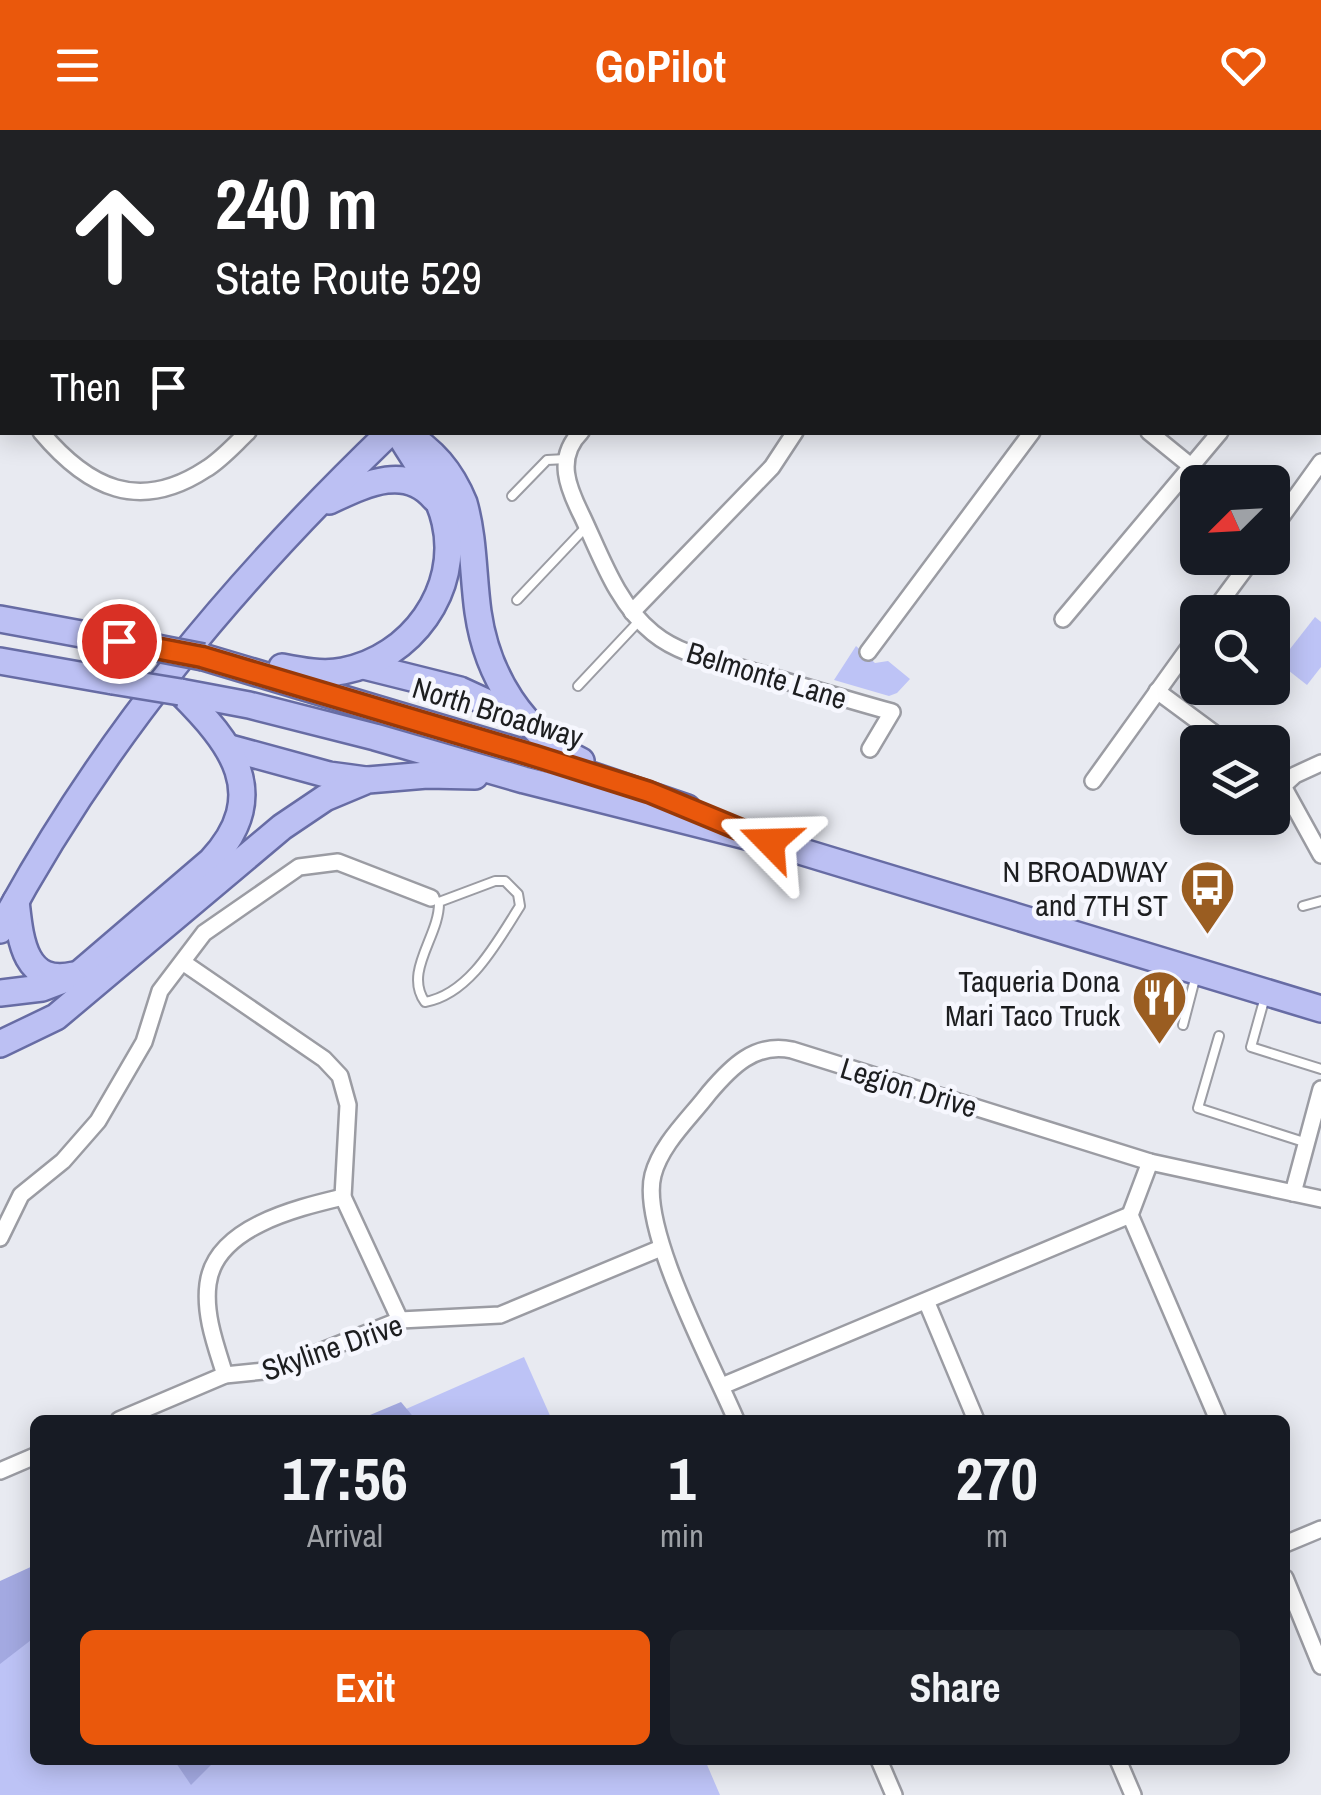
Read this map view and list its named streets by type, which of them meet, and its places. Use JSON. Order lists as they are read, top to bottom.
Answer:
{
  "streets": {
    "main road": ["North Broadway"],
    "street": ["Belmonte Lane", "Legion Drive", "Skyline Drive"]
  },
  "crossings": [
    ["Legion Drive", "Skyline Drive"]
  ],
  "places": {
    "bus stop": ["N BROADWAY and 7TH ST"],
    "restaurant": ["Taqueria Dona Mari Taco Truck"]
  },
  "north": "bottom left",
  "page": {
    "header": "GoPilot",
    "turn": ["240 m", "State Route 529"],
    "then": "Then",
    "eta": [
      "17:56",
      "Arrival",
      "1",
      "min",
      "270",
      "m"
    ],
    "buttons": ["Exit", "Share"]
  }
}
